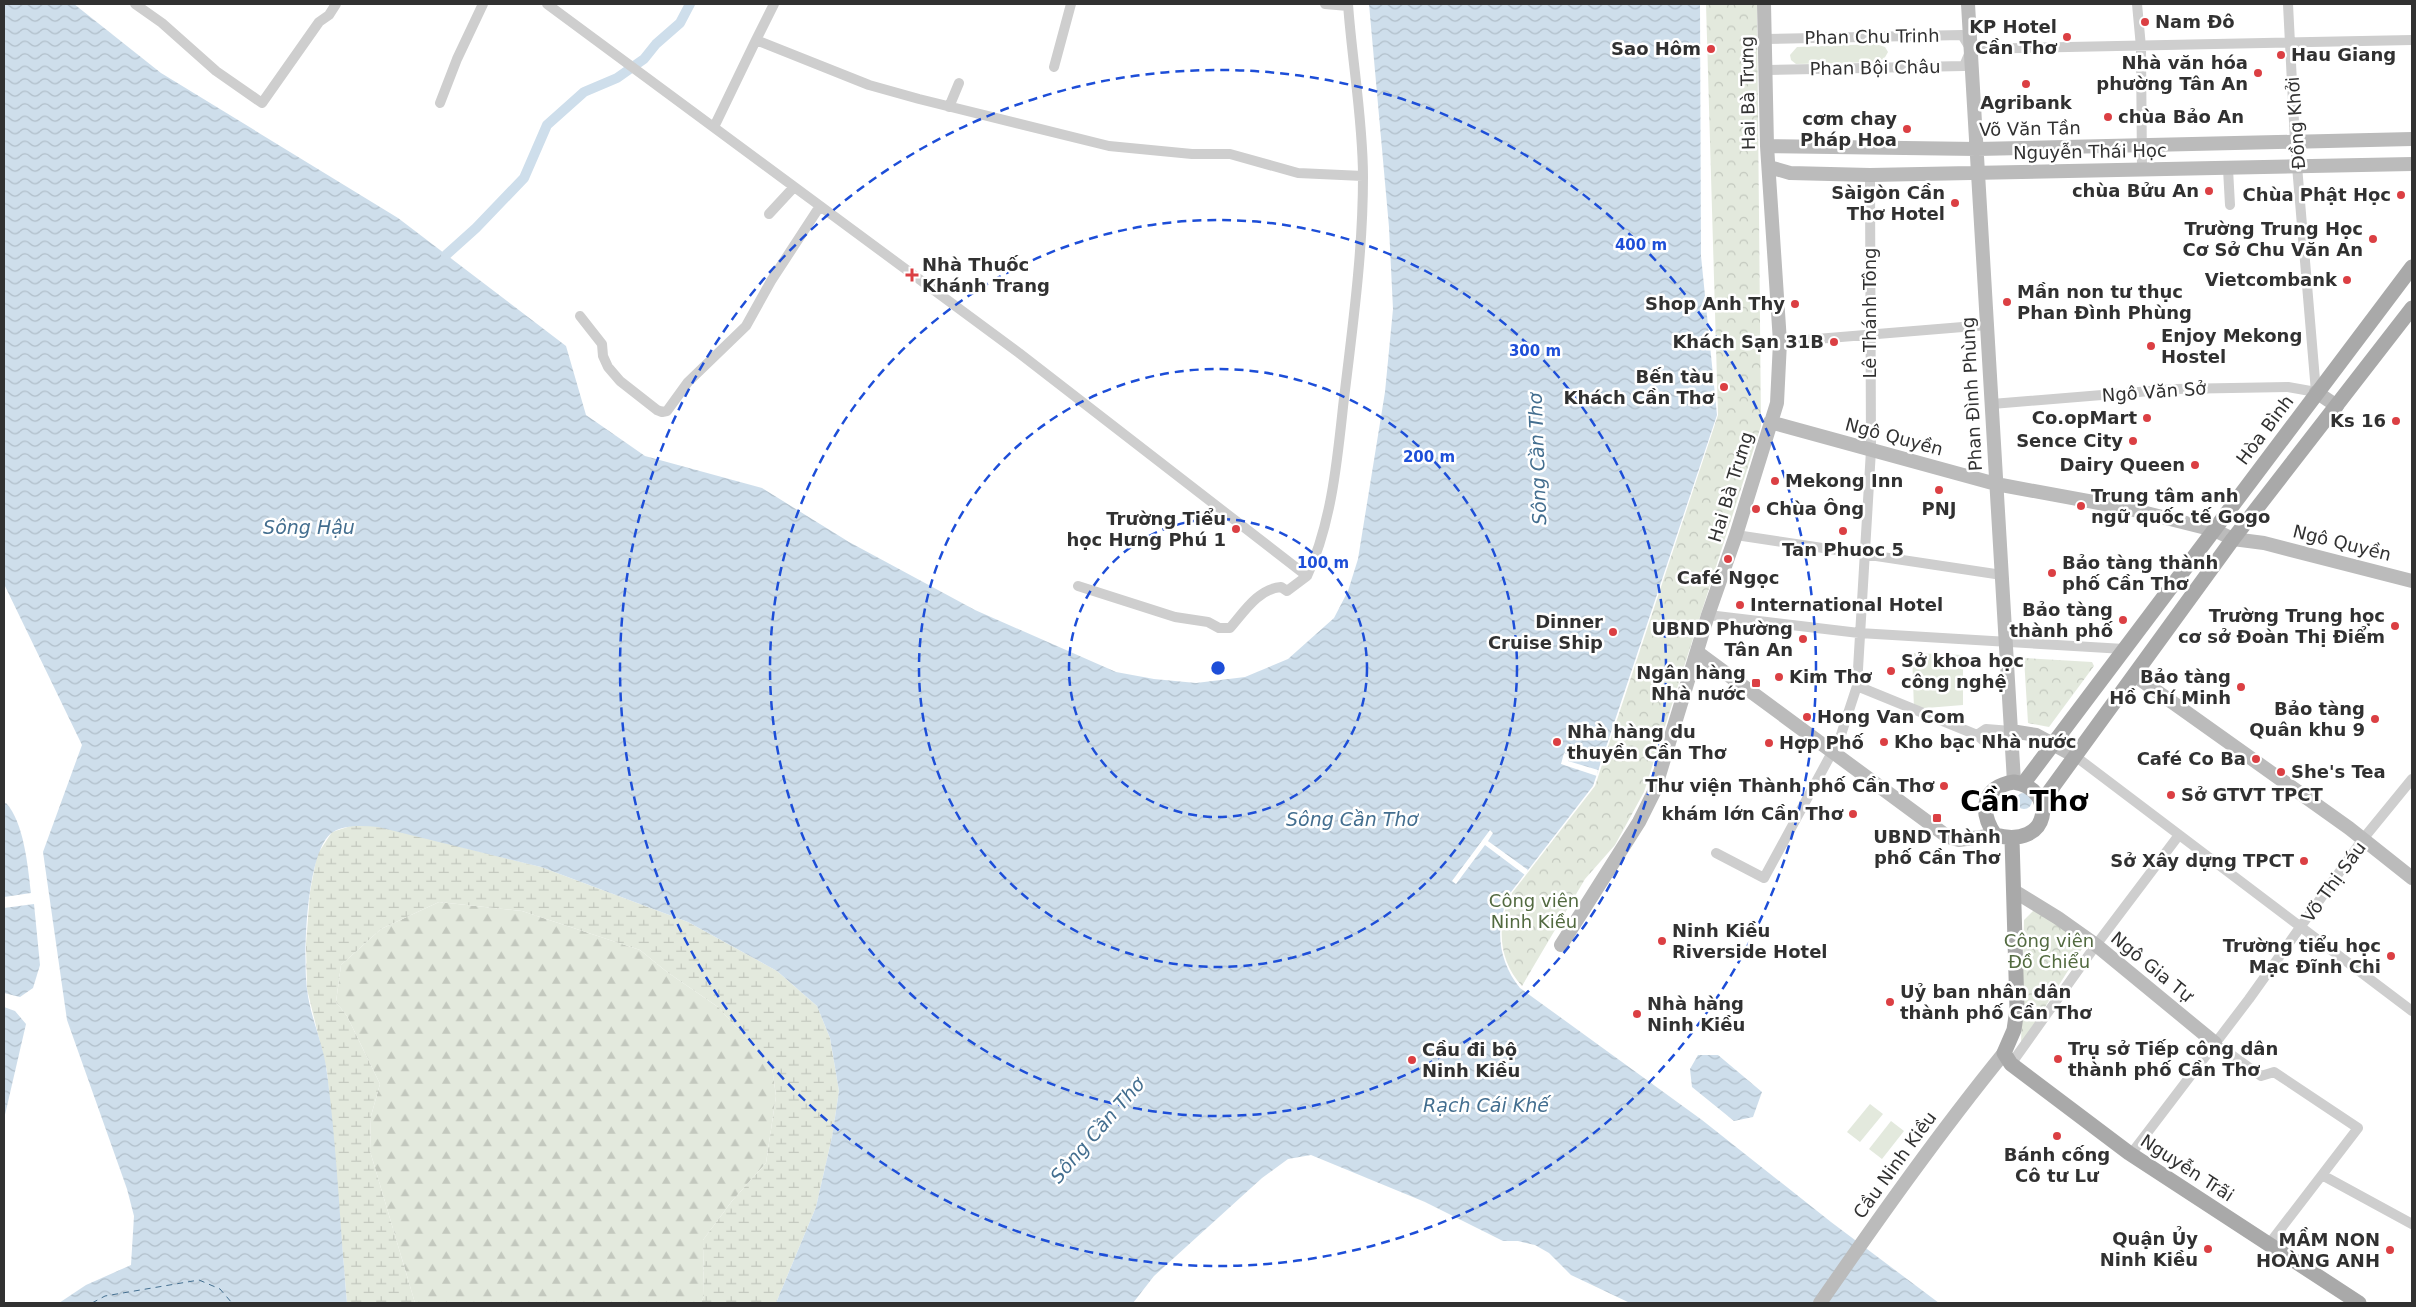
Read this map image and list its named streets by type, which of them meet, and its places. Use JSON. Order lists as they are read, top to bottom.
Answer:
{
  "streets": {
    "main road": ["Hòa Bình", "Nguyễn Trãi"],
    "street": [
      "Phan Chu Trinh",
      "Phan Bội Châu",
      "Hai Bà Trưng",
      "Đồng Khởi",
      "Võ Văn Tần",
      "Nguyễn Thái Học",
      "Lê Thánh Tông",
      "Ngô Văn Sở",
      "Phan Đình Phùng",
      "Ngô Quyền",
      "Võ Thị Sáu",
      "Ngô Gia Tự",
      "Cầu Ninh Kiều"
    ]
  },
  "crossings": [
    ["Phan Chu Trinh", "Phan Bội Châu"],
    ["Phan Chu Trinh", "Hai Bà Trưng"],
    ["Phan Chu Trinh", "Phan Đình Phùng"],
    ["Phan Bội Châu", "Hai Bà Trưng"],
    ["Phan Bội Châu", "Phan Đình Phùng"],
    ["Hai Bà Trưng", "Võ Văn Tần"],
    ["Hai Bà Trưng", "Nguyễn Thái Học"],
    ["Hai Bà Trưng", "Ngô Quyền"],
    ["Đồng Khởi", "Võ Văn Tần"],
    ["Đồng Khởi", "Nguyễn Thái Học"],
    ["Đồng Khởi", "Ngô Văn Sở"],
    ["Đồng Khởi", "Hòa Bình"],
    ["Võ Văn Tần", "Phan Đình Phùng"],
    ["Nguyễn Thái Học", "Lê Thánh Tông"],
    ["Nguyễn Thái Học", "Phan Đình Phùng"],
    ["Lê Thánh Tông", "Ngô Quyền"],
    ["Ngô Văn Sở", "Phan Đình Phùng"],
    ["Ngô Văn Sở", "Hòa Bình"],
    ["Phan Đình Phùng", "Hòa Bình"],
    ["Phan Đình Phùng", "Ngô Quyền"],
    ["Hòa Bình", "Ngô Quyền"],
    ["Võ Thị Sáu", "Ngô Gia Tự"],
    ["Võ Thị Sáu", "Nguyễn Trãi"],
    ["Cầu Ninh Kiều", "Nguyễn Trãi"]
  ],
  "districts": ["Cần Thơ"],
  "water": ["Sông Cần Thơ", "Sông Hậu", "Rạch Cái Khế"],
  "parks": ["Công viên Ninh Kiều", "Công viên Đồ Chiểu"],
  "places": {
    "other": [
      "Nam Đô",
      "KP Hotel Cần Thơ",
      "Sao Hôm",
      "Hau Giang",
      "Nhà văn hóa phường Tân An",
      "Agribank",
      "chùa Bảo An",
      "cơm chay Pháp Hoa",
      "chùa Bửu An",
      "Chùa Phật Học",
      "Sàigòn Cần Thơ Hotel",
      "Trường Trung Học Cơ Sở Chu Văn An",
      "Vietcombank",
      "Mần non tư thục Phan Đình Phùng",
      "Shop Anh Thy",
      "Khách Sạn 31B",
      "Enjoy Mekong Hostel",
      "Bến tàu Khách Cần Thơ",
      "Co.opMart",
      "Ks 16",
      "Sence City",
      "Dairy Queen",
      "Mekong Inn",
      "PNJ",
      "Trung tâm anh ngữ quốc tế Gogo",
      "Chùa Ông",
      "Trường Tiểu học Hưng Phú 1",
      "Tan Phuoc 5",
      "Café Ngọc",
      "Bảo tàng thành phố Cần Thơ",
      "International Hotel",
      "Bảo tàng thành phố",
      "Trường Trung học cơ sở Đoàn Thị Điểm",
      "Dinner Cruise Ship",
      "UBND Phường Tân An",
      "Sở khoa học công nghệ",
      "Kim Thơ",
      "Bảo tàng Hồ Chí Minh",
      "Hong Van Com",
      "Bảo tàng Quân khu 9",
      "Nhà hàng du thuyền Cần Thơ",
      "Kho bạc Nhà nước",
      "Hợp Phố",
      "Café Co Ba",
      "She's Tea",
      "Thư viện Thành phố Cần Thơ",
      "Sở GTVT TPCT",
      "khám lớn Cần Thơ",
      "Sở Xây dựng TPCT",
      "Ninh Kiều Riverside Hotel",
      "Trường tiểu học Mạc Đĩnh Chi",
      "Uỷ ban nhân dân thành phố Cần Thơ",
      "Nhà hàng Ninh Kiều",
      "Trụ sở Tiếp công dân thành phố Cần Thơ",
      "Cầu đi bộ Ninh Kiều",
      "Bánh cống Cô tư Lư",
      "Quận Ủy Ninh Kiều",
      "MẦM NON HOÀNG ANH"
    ],
    "health": ["Nhà Thuốc Khánh Trang"],
    "transit": ["Ngân hàng Nhà nước", "UBND Thành phố Cần Thơ"]
  },
  "rings": [
    "400 m",
    "300 m",
    "200 m",
    "100 m"
  ]
}
